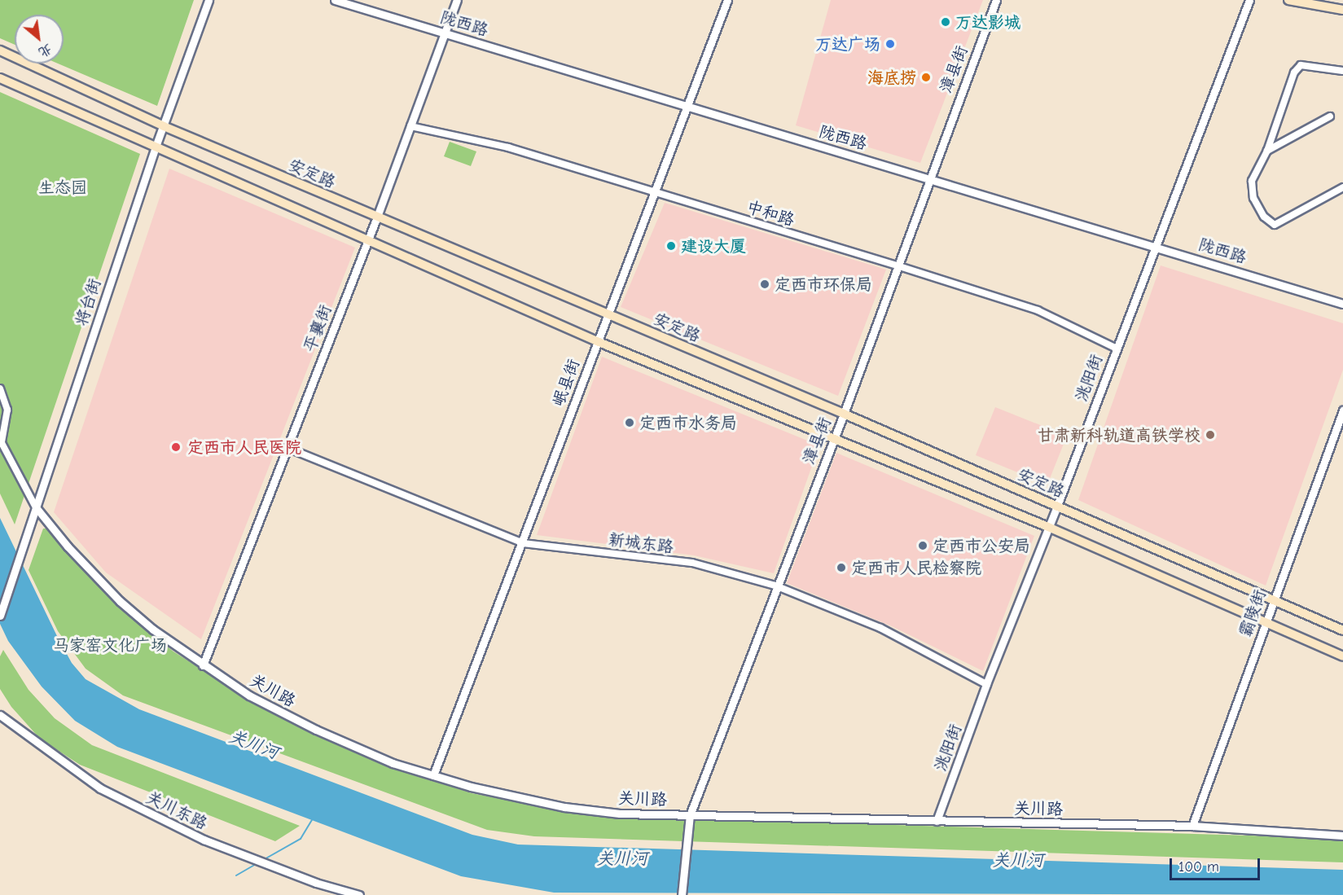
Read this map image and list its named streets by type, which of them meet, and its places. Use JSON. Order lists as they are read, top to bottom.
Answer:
{
  "streets": {
    "main road": ["安定路"],
    "street": [
      "陇西路",
      "漳县街",
      "中和路",
      "将台街",
      "平襄街",
      "洮阳街",
      "岷县街",
      "新城东路",
      "霸陵街",
      "关川路",
      "关川东路"
    ]
  },
  "crossings": [
    ["陇西路", "漳县街"],
    ["陇西路", "平襄街"],
    ["陇西路", "洮阳街"],
    ["陇西路", "岷县街"],
    ["漳县街", "安定路"],
    ["漳县街", "中和路"],
    ["漳县街", "新城东路"],
    ["漳县街", "关川路"],
    ["安定路", "将台街"],
    ["安定路", "平襄街"],
    ["安定路", "洮阳街"],
    ["安定路", "岷县街"],
    ["安定路", "霸陵街"],
    ["中和路", "平襄街"],
    ["中和路", "洮阳街"],
    ["中和路", "岷县街"],
    ["将台街", "关川路"],
    ["平襄街", "新城东路"],
    ["平襄街", "关川路"],
    ["洮阳街", "新城东路"],
    ["洮阳街", "关川路"],
    ["岷县街", "新城东路"],
    ["岷县街", "关川路"],
    ["霸陵街", "关川路"]
  ],
  "water": ["关川河"],
  "parks": ["生态园", "马家窑文化广场"],
  "places": [
    "万达影城",
    "万达广场",
    "海底捞",
    "建设大厦",
    "定西市环保局",
    "定西市水务局",
    "甘肃新科轨道高铁学校",
    "定西市人民医院",
    "定西市公安局",
    "定西市人民检察院"
  ],
  "scale_bar": "100 m",
  "north": "bottom right"
}
